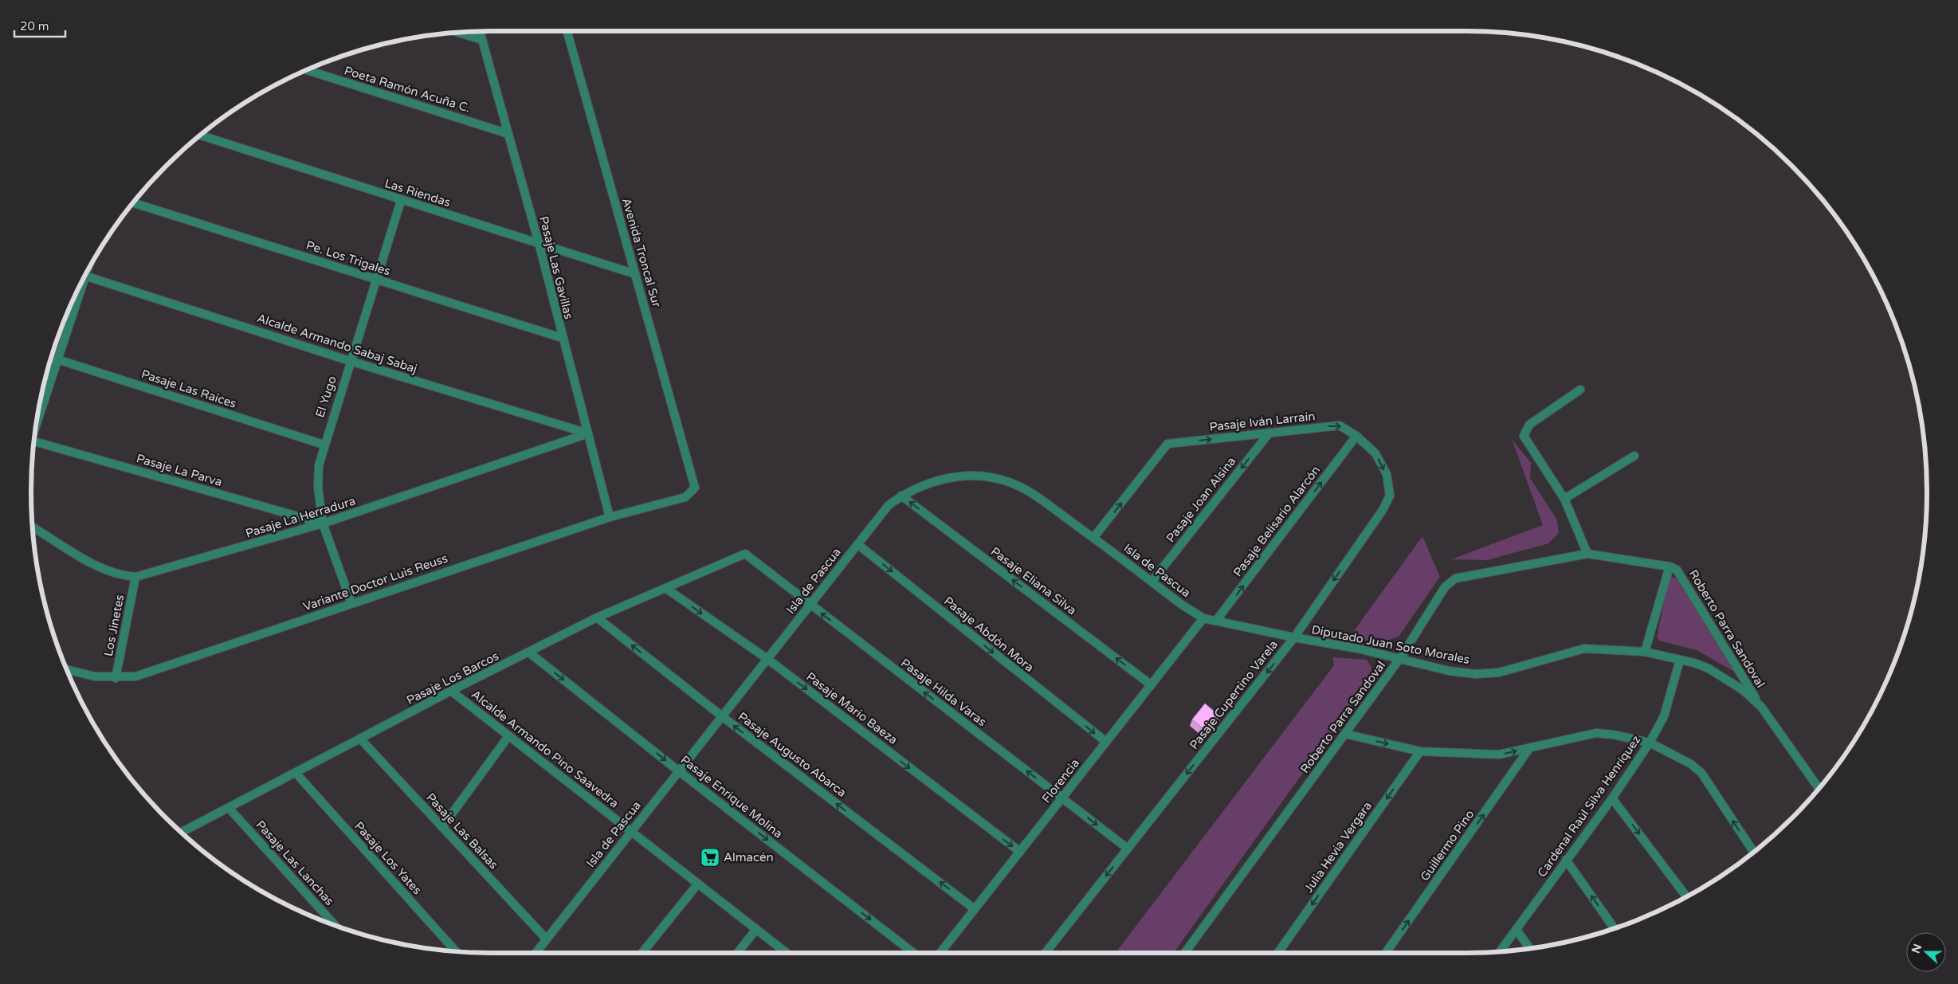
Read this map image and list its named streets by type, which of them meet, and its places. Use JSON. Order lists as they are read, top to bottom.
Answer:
{
  "streets": {
    "street": [
      "Poeta Ramón Acuña C.",
      "Las Riendas",
      "Avenida Troncal Sur",
      "Pe. Los Trigales",
      "Pasaje Las Gavillas",
      "Alcalde Armando Sabaj Sabaj",
      "Pasaje Las Raíces",
      "El Yugo",
      "Pasaje Iván Larraín",
      "Pasaje La Parva",
      "Pasaje Joan Alsina",
      "Pasaje La Herradura",
      "Pasaje Belisario Alarcón",
      "Isla de Pascua",
      "Pasaje Eliana Silva",
      "Variante Doctor Luis Reuss",
      "Los Jinetes",
      "Roberto Parra Sandoval",
      "Pasaje Abdón Mora",
      "Diputado Juan Soto Morales",
      "Pasaje Los Barcos",
      "Pasaje Hilda Varas",
      "Pasaje Cupertino Varela",
      "Pasaje Mario Baeza",
      "Alcalde Armando Pino Saavedra",
      "Pasaje Augusto Abarca",
      "Florencia",
      "Pasaje Enrique Molina",
      "Cardenal Raúl Silva Henríquez",
      "Pasaje Las Balsas",
      "Guillermo Pino",
      "Julia Hevia Vergara",
      "Pasaje Los Yates",
      "Pasaje Las Lanchas"
    ]
  },
  "crossings": [
    ["Poeta Ramón Acuña C.", "Pasaje Las Gavillas"],
    ["Las Riendas", "Avenida Troncal Sur"],
    ["Las Riendas", "Pasaje Las Gavillas"],
    ["Las Riendas", "El Yugo"],
    ["Avenida Troncal Sur", "Variante Doctor Luis Reuss"],
    ["Pe. Los Trigales", "Pasaje Las Gavillas"],
    ["Pe. Los Trigales", "El Yugo"],
    ["Pasaje Las Gavillas", "Alcalde Armando Sabaj Sabaj"],
    ["Pasaje Las Gavillas", "Pasaje La Herradura"],
    ["Pasaje Las Gavillas", "Variante Doctor Luis Reuss"],
    ["Alcalde Armando Sabaj Sabaj", "El Yugo"],
    ["Alcalde Armando Sabaj Sabaj", "Pasaje La Herradura"],
    ["Pasaje Las Raíces", "El Yugo"],
    ["El Yugo", "Pasaje La Parva"],
    ["El Yugo", "Pasaje La Herradura"],
    ["El Yugo", "Variante Doctor Luis Reuss"],
    ["Pasaje Iván Larraín", "Pasaje Joan Alsina"],
    ["Pasaje Iván Larraín", "Pasaje Belisario Alarcón"],
    ["Pasaje Iván Larraín", "Isla de Pascua"],
    ["Pasaje Iván Larraín", "Pasaje Cupertino Varela"],
    ["Pasaje La Parva", "Pasaje La Herradura"],
    ["Pasaje Joan Alsina", "Isla de Pascua"],
    ["Pasaje La Herradura", "Los Jinetes"],
    ["Pasaje Belisario Alarcón", "Diputado Juan Soto Morales"],
    ["Pasaje Belisario Alarcón", "Pasaje Cupertino Varela"],
    ["Isla de Pascua", "Pasaje Eliana Silva"],
    ["Isla de Pascua", "Pasaje Abdón Mora"],
    ["Isla de Pascua", "Diputado Juan Soto Morales"],
    ["Isla de Pascua", "Pasaje Hilda Varas"],
    ["Isla de Pascua", "Pasaje Mario Baeza"],
    ["Isla de Pascua", "Alcalde Armando Pino Saavedra"],
    ["Isla de Pascua", "Pasaje Augusto Abarca"],
    ["Isla de Pascua", "Florencia"],
    ["Isla de Pascua", "Pasaje Enrique Molina"],
    ["Isla de Pascua", "Pasaje Las Balsas"],
    ["Pasaje Eliana Silva", "Florencia"],
    ["Variante Doctor Luis Reuss", "Los Jinetes"],
    ["Roberto Parra Sandoval", "Diputado Juan Soto Morales"],
    ["Pasaje Abdón Mora", "Florencia"],
    ["Diputado Juan Soto Morales", "Pasaje Cupertino Varela"],
    ["Diputado Juan Soto Morales", "Florencia"],
    ["Diputado Juan Soto Morales", "Cardenal Raúl Silva Henríquez"],
    ["Pasaje Los Barcos", "Pasaje Hilda Varas"],
    ["Pasaje Los Barcos", "Pasaje Mario Baeza"],
    ["Pasaje Los Barcos", "Alcalde Armando Pino Saavedra"],
    ["Pasaje Los Barcos", "Pasaje Augusto Abarca"],
    ["Pasaje Los Barcos", "Pasaje Enrique Molina"],
    ["Pasaje Los Barcos", "Pasaje Las Balsas"],
    ["Pasaje Los Barcos", "Pasaje Los Yates"],
    ["Pasaje Los Barcos", "Pasaje Las Lanchas"],
    ["Pasaje Hilda Varas", "Pasaje Cupertino Varela"],
    ["Pasaje Hilda Varas", "Florencia"],
    ["Pasaje Mario Baeza", "Florencia"],
    ["Pasaje Augusto Abarca", "Florencia"]
  ],
  "one_way": [
    "Pasaje Iván Larraín",
    "Pasaje Joan Alsina",
    "Pasaje Belisario Alarcón",
    "Pasaje Eliana Silva",
    "Pasaje Abdón Mora",
    "Pasaje Cupertino Varela",
    "Pasaje Mario Baeza",
    "Pasaje Augusto Abarca",
    "Pasaje Enrique Molina",
    "Guillermo Pino",
    "Julia Hevia Vergara"
  ],
  "places": {
    "supermarket": ["Almacén"]
  },
  "scale_bar": "20 m",
  "north": "left"
}
